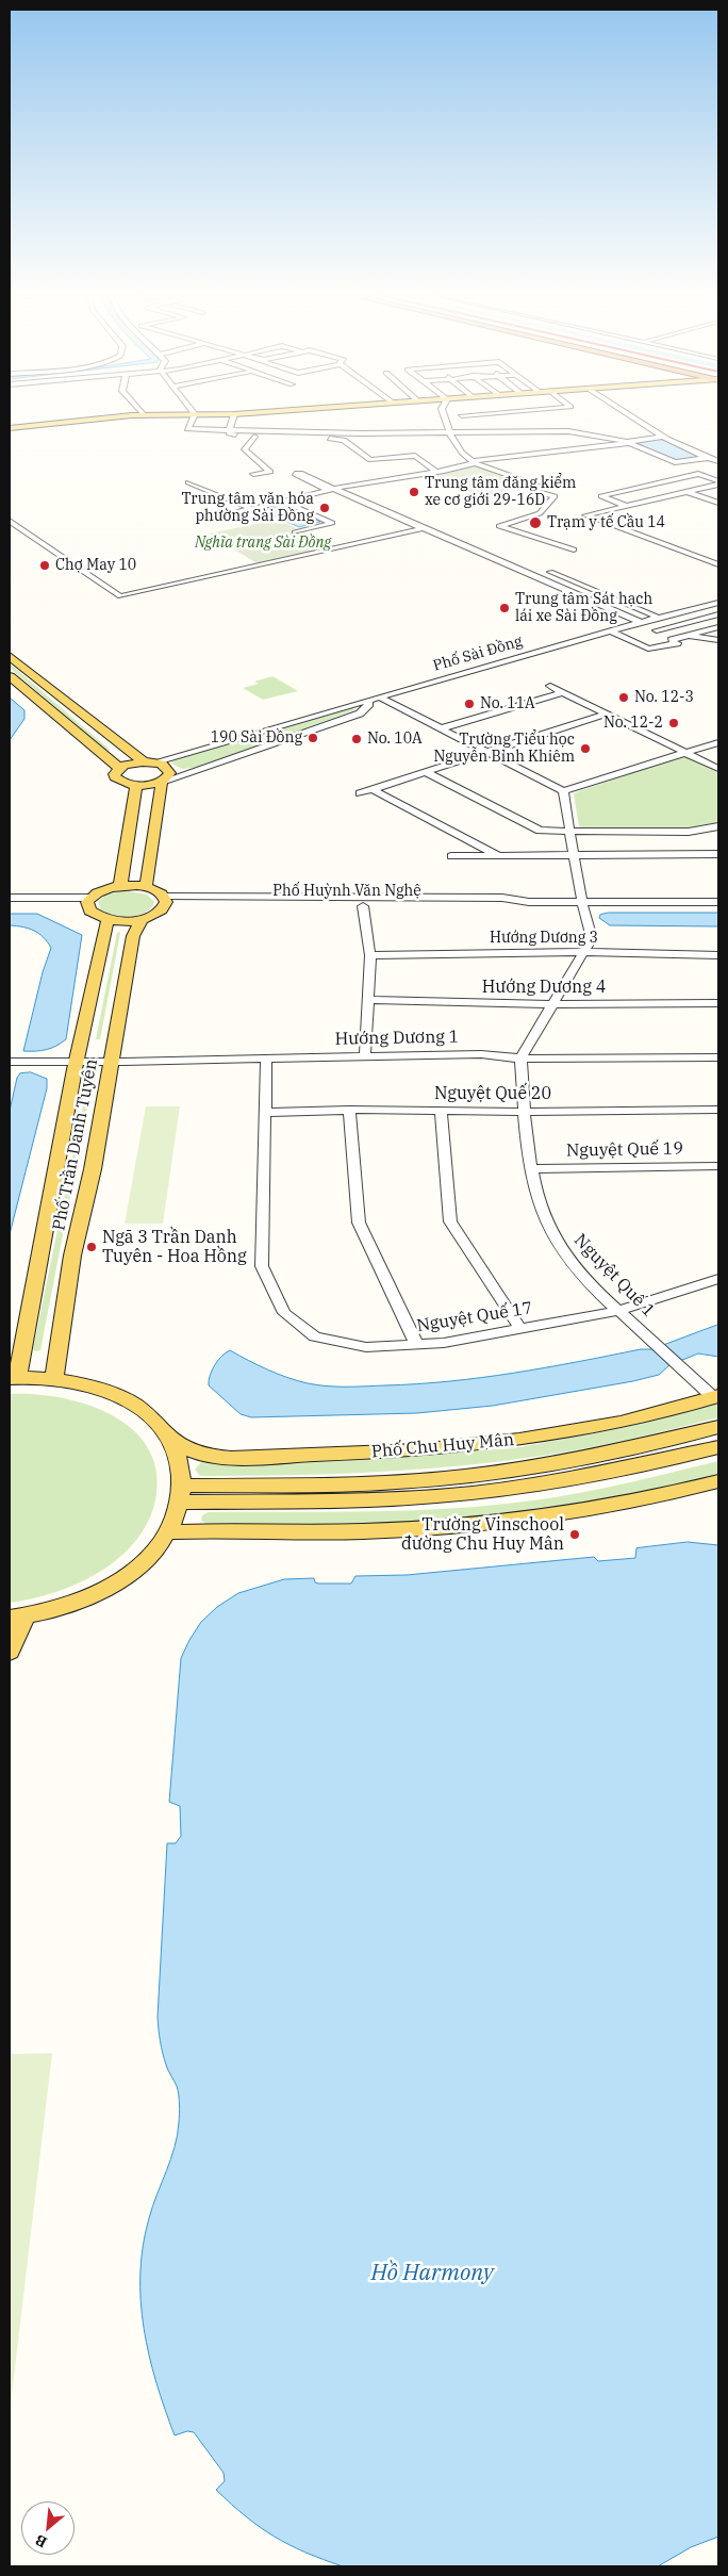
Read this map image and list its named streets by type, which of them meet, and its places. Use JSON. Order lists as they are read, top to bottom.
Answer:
{
  "streets": {
    "main road": ["Phố Trần Danh Tuyên", "Phố Chu Huy Mân"],
    "street": [
      "Phố Sài Đồng",
      "Phố Huỳnh Văn Nghệ",
      "Hướng Dương 3",
      "Hướng Dương 4",
      "Hướng Dương 1",
      "Nguyệt Quế 20",
      "Nguyệt Quế 19",
      "Nguyệt Quế 1",
      "Nguyệt Quế 17"
    ]
  },
  "crossings": [
    ["Hướng Dương 1", "Phố Trần Danh Tuyên"],
    ["Hướng Dương 1", "Nguyệt Quế 1"],
    ["Hướng Dương 1", "Nguyệt Quế 17"],
    ["Nguyệt Quế 20", "Nguyệt Quế 1"],
    ["Nguyệt Quế 20", "Nguyệt Quế 17"],
    ["Nguyệt Quế 19", "Nguyệt Quế 1"],
    ["Nguyệt Quế 1", "Nguyệt Quế 17"],
    ["Nguyệt Quế 1", "Phố Chu Huy Mân"]
  ],
  "water": ["Hồ Harmony"],
  "parks": ["Nghĩa trang Sài Đồng"],
  "places": [
    "Trung tâm đăng kiểm xe cơ giới 29-16D",
    "Trung tâm văn hóa phường Sài Đồng",
    "Trạm y tế Cầu 14",
    "Chợ May 10",
    "Trung tâm Sát hạch lái xe Sài Đồng",
    "No. 12-3",
    "No. 11A",
    "No. 12-2",
    "190 Sài Đồng",
    "No. 10A",
    "Trường Tiểu học Nguyễn Bỉnh Khiêm",
    "Ngã 3 Trần Danh Tuyên - Hoa Hồng",
    "Trường Vinschool đường Chu Huy Mân"
  ],
  "north": "bottom left"
}
